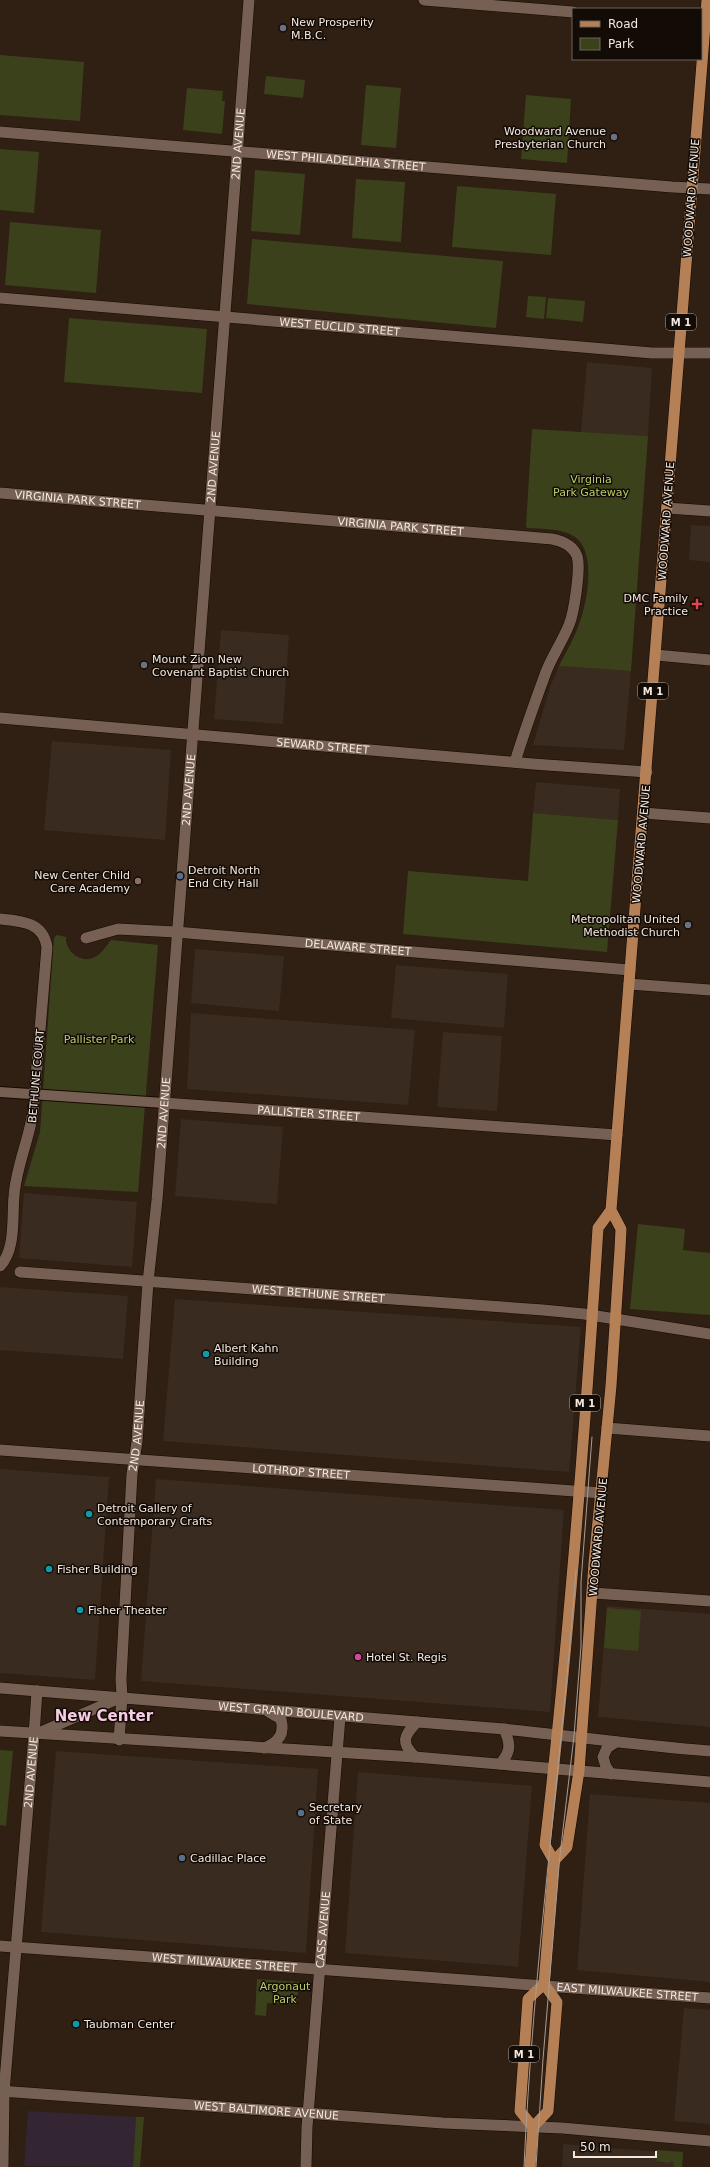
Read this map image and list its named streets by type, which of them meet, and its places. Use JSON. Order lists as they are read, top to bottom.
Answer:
{
  "streets": {
    "main road": ["WOODWARD AVENUE", "M 1"],
    "street": [
      "2ND AVENUE",
      "WEST PHILADELPHIA STREET",
      "WEST EUCLID STREET",
      "VIRGINIA PARK STREET",
      "SEWARD STREET",
      "DELAWARE STREET",
      "BETHUNE COURT",
      "PALLISTER STREET",
      "WEST BETHUNE STREET",
      "LOTHROP STREET",
      "WEST GRAND BOULEVARD",
      "CASS AVENUE",
      "WEST MILWAUKEE STREET",
      "EAST MILWAUKEE STREET",
      "WEST BALTIMORE AVENUE"
    ]
  },
  "crossings": [
    ["2ND AVENUE", "WEST PHILADELPHIA STREET"],
    ["2ND AVENUE", "WEST EUCLID STREET"],
    ["2ND AVENUE", "VIRGINIA PARK STREET"],
    ["2ND AVENUE", "SEWARD STREET"],
    ["2ND AVENUE", "DELAWARE STREET"],
    ["2ND AVENUE", "PALLISTER STREET"],
    ["2ND AVENUE", "WEST BETHUNE STREET"],
    ["2ND AVENUE", "LOTHROP STREET"],
    ["2ND AVENUE", "WEST GRAND BOULEVARD"],
    ["2ND AVENUE", "WEST MILWAUKEE STREET"],
    ["2ND AVENUE", "WEST BALTIMORE AVENUE"],
    ["WEST PHILADELPHIA STREET", "WOODWARD AVENUE"],
    ["WOODWARD AVENUE", "WEST EUCLID STREET"],
    ["WOODWARD AVENUE", "SEWARD STREET"],
    ["WOODWARD AVENUE", "DELAWARE STREET"],
    ["WOODWARD AVENUE", "PALLISTER STREET"],
    ["WOODWARD AVENUE", "WEST BETHUNE STREET"],
    ["WOODWARD AVENUE", "LOTHROP STREET"],
    ["WOODWARD AVENUE", "WEST GRAND BOULEVARD"],
    ["M 1", "WEST MILWAUKEE STREET"],
    ["M 1", "EAST MILWAUKEE STREET"],
    ["M 1", "WEST BALTIMORE AVENUE"],
    ["VIRGINIA PARK STREET", "SEWARD STREET"],
    ["BETHUNE COURT", "PALLISTER STREET"],
    ["WEST GRAND BOULEVARD", "CASS AVENUE"],
    ["CASS AVENUE", "WEST MILWAUKEE STREET"],
    ["CASS AVENUE", "WEST BALTIMORE AVENUE"],
    ["WEST MILWAUKEE STREET", "EAST MILWAUKEE STREET"]
  ],
  "districts": ["New Center"],
  "parks": ["Virginia Park Gateway", "Pallister Park", "Argonaut Park"],
  "places": {
    "other": [
      "New Prosperity M.B.C.",
      "Woodward Avenue Presbyterian Church",
      "Mount Zion New Covenant Baptist Church",
      "Detroit North End City Hall",
      "New Center Child Care Academy",
      "Metropolitan United Methodist Church",
      "Albert Kahn Building",
      "Detroit Gallery of Contemporary Crafts",
      "Fisher Building",
      "Fisher Theater",
      "Hotel St. Regis",
      "Secretary of State",
      "Cadillac Place",
      "Taubman Center"
    ],
    "health": ["DMC Family Practice"]
  },
  "legend": ["Road", "Park"],
  "scale_bar": "50 m"
}
